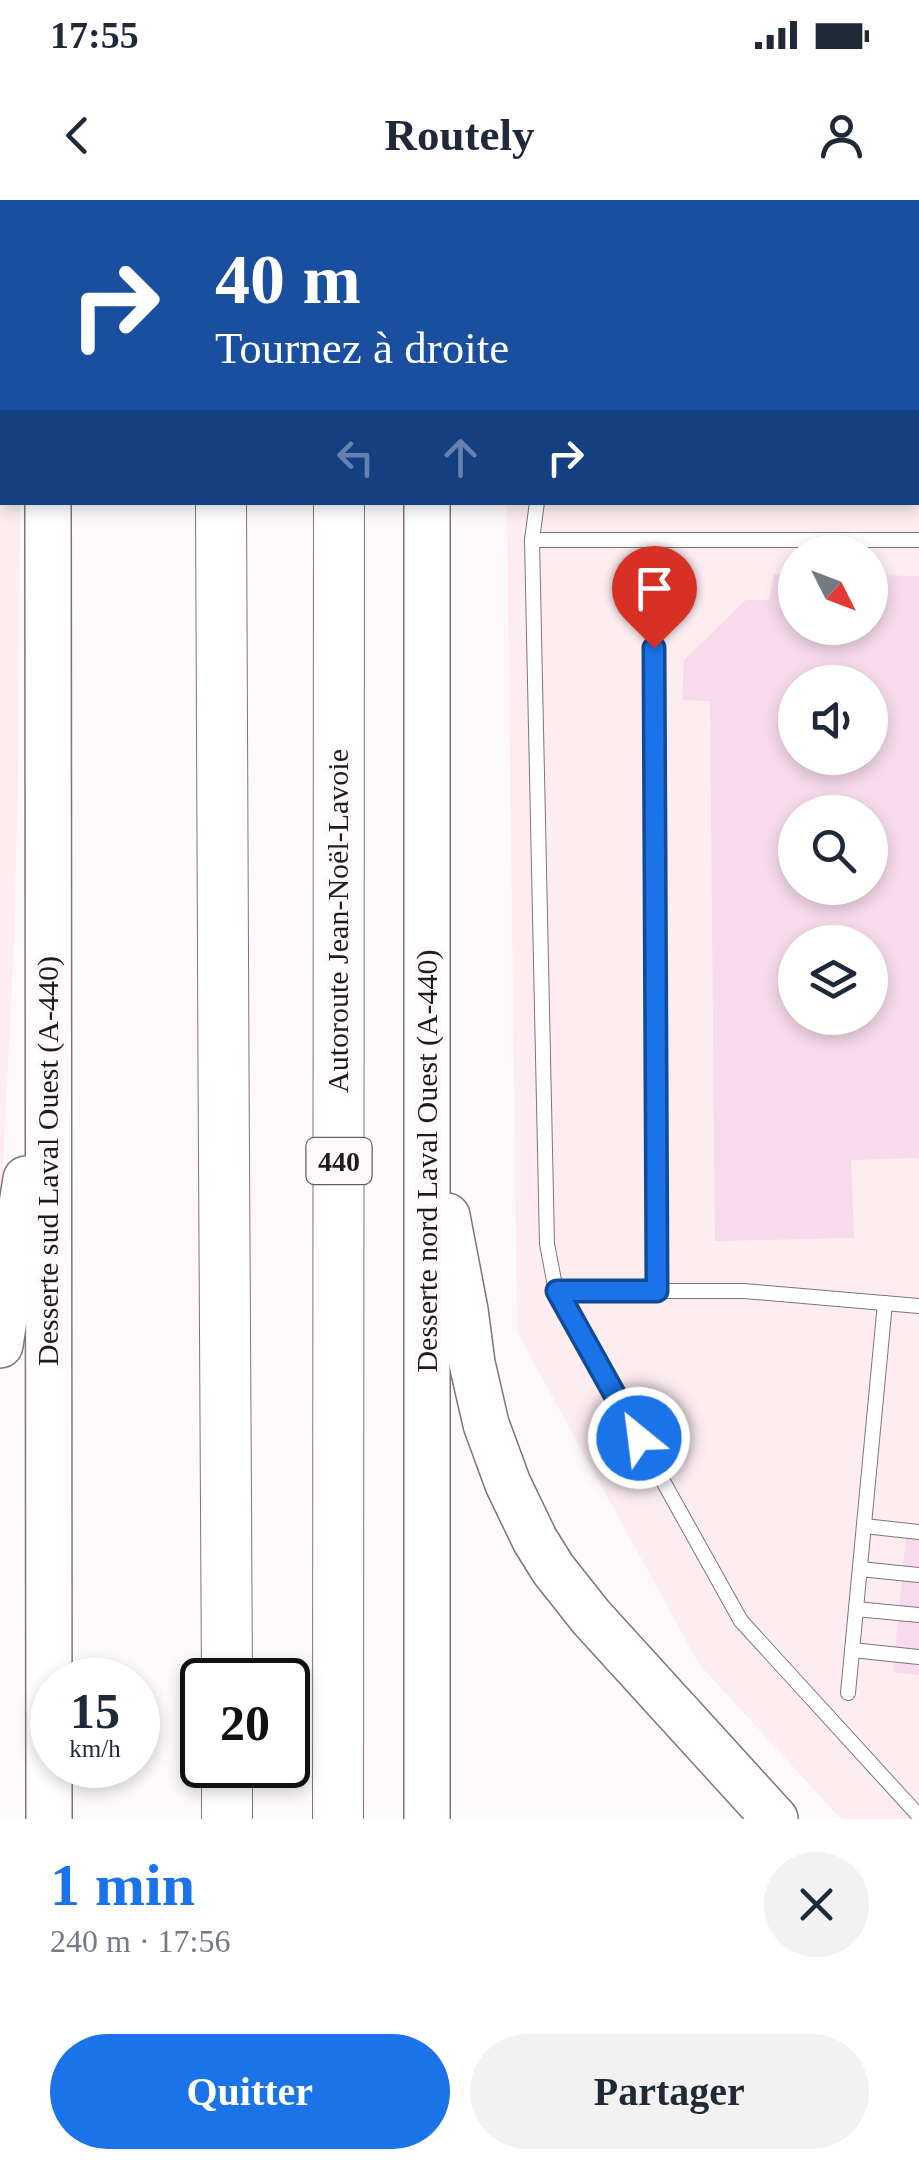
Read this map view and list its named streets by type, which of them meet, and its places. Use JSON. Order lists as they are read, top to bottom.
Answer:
{
  "streets": {
    "highway": ["Autoroute Jean-Noël-Lavoie", "440"],
    "main road": ["Desserte sud Laval Ouest (A-440)", "Desserte nord Laval Ouest (A-440)"]
  },
  "north": "bottom right",
  "page": {
    "status": "17:55",
    "header": "Routely",
    "turn": ["40 m", "Tournez à droite"],
    "speed": "15 km/h",
    "limit": "20",
    "heading": ["1 min", "240 m · 17:56"],
    "buttons": ["Quitter", "Partager"]
  }
}
